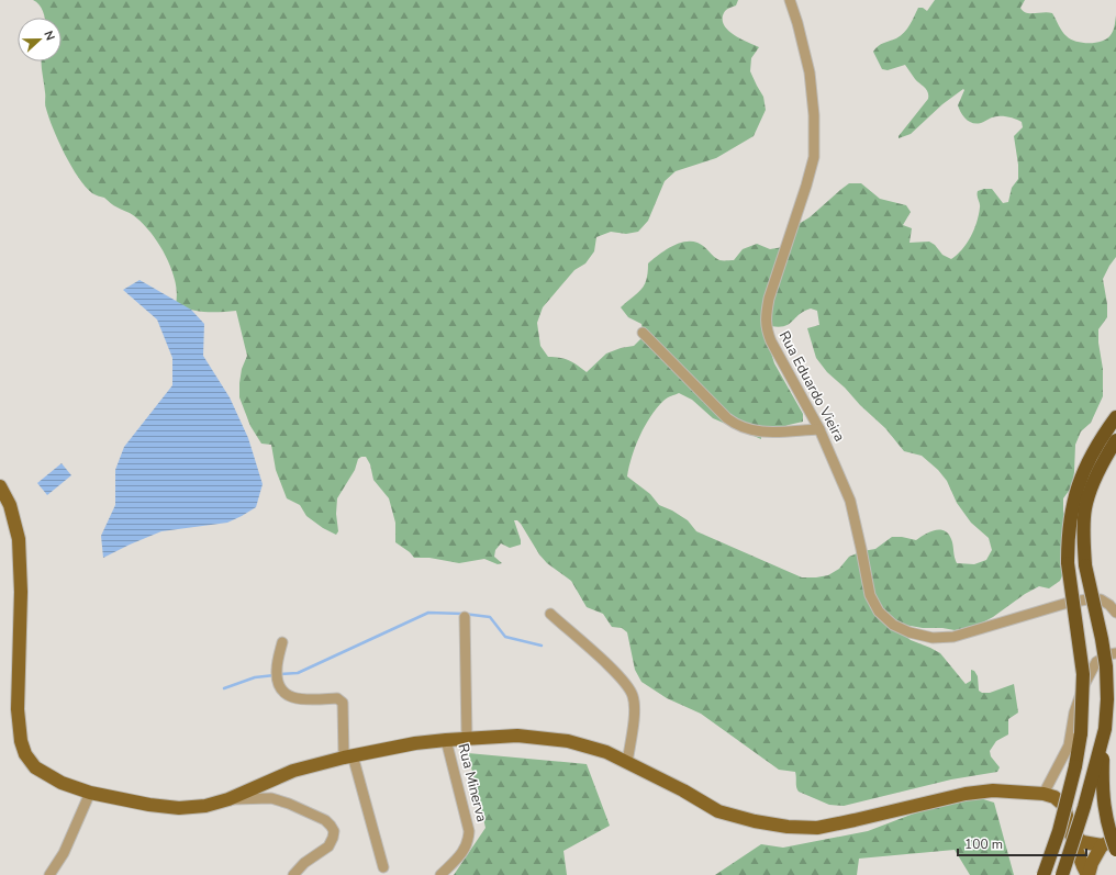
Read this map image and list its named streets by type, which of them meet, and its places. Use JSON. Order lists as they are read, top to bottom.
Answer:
{
  "streets": {
    "street": ["Rua Eduardo Vieira", "Rua Minerva"]
  },
  "scale_bar": "100 m",
  "north": "right"
}
